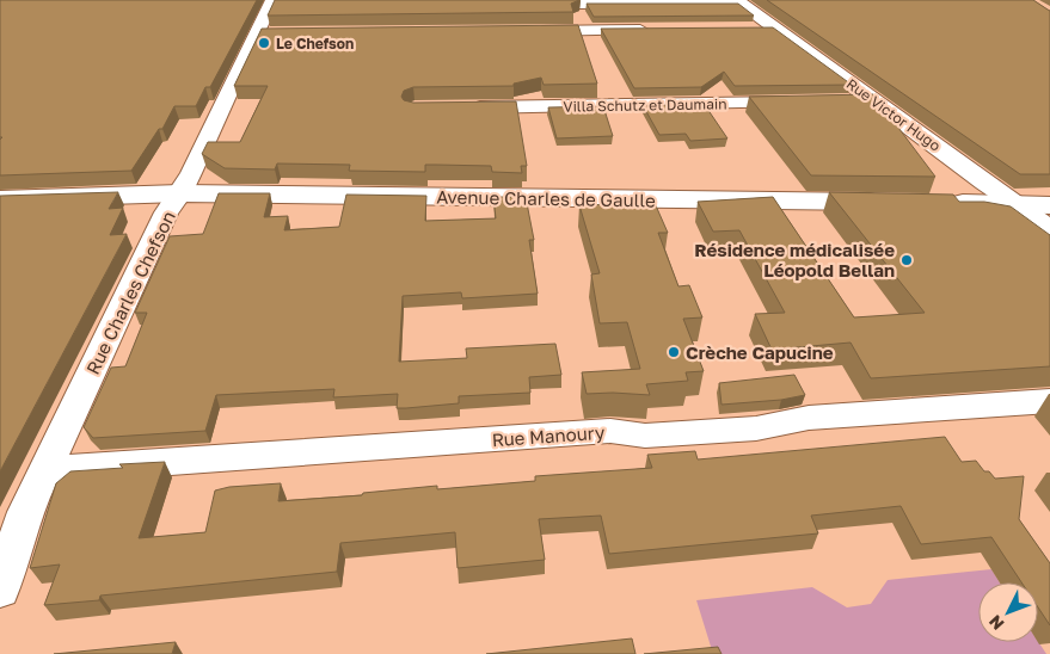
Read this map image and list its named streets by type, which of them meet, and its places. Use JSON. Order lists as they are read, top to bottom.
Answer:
{
  "streets": {
    "street": [
      "Villa Schutz et Daumain",
      "Rue Victor Hugo",
      "Avenue Charles de Gaulle",
      "Rue Charles Chefson",
      "Rue Manoury"
    ]
  },
  "crossings": [
    ["Avenue Charles de Gaulle", "Rue Charles Chefson"],
    ["Rue Charles Chefson", "Rue Manoury"]
  ],
  "places": ["Le Chefson", "Résidence médicalisée Léopold Bellan", "Crèche Capucine"],
  "north": "bottom left"
}
